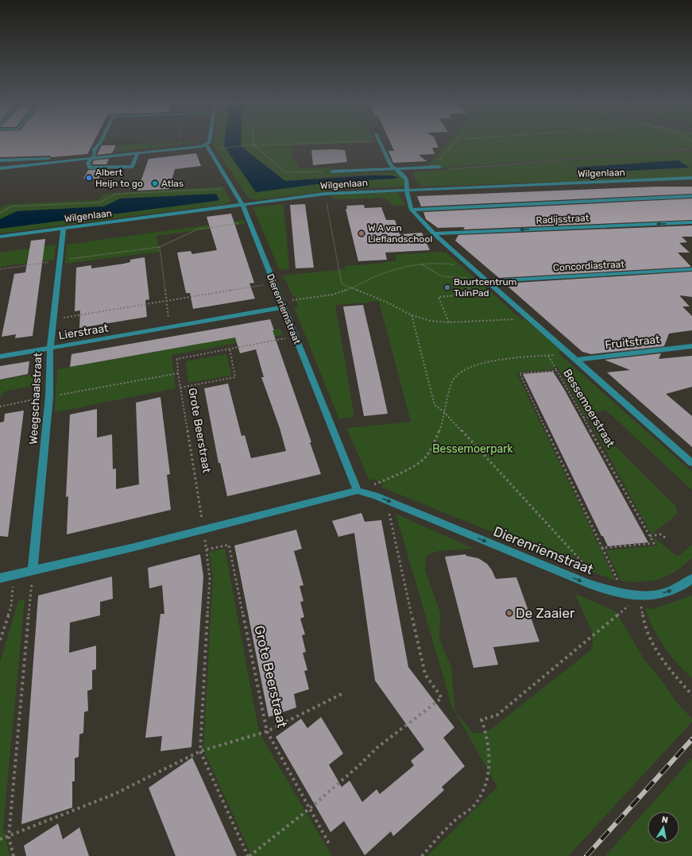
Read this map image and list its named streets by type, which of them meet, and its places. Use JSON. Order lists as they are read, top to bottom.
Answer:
{
  "streets": {
    "street": [
      "Wilgenlaan",
      "Radijsstraat",
      "Concordiastraat",
      "Dierenriemstraat",
      "Lierstraat",
      "Fruitstraat",
      "Weegschaalstraat",
      "Bessemoerstraat"
    ],
    "path": ["Grote Beerstraat"]
  },
  "crossings": [
    ["Wilgenlaan", "Dierenriemstraat"],
    ["Wilgenlaan", "Weegschaalstraat"],
    ["Wilgenlaan", "Bessemoerstraat"],
    ["Radijsstraat", "Bessemoerstraat"],
    ["Concordiastraat", "Bessemoerstraat"],
    ["Dierenriemstraat", "Lierstraat"],
    ["Dierenriemstraat", "Bessemoerstraat"],
    ["Lierstraat", "Weegschaalstraat"],
    ["Fruitstraat", "Bessemoerstraat"]
  ],
  "one_way": ["Dierenriemstraat"],
  "parks": ["Bessemoerpark"],
  "places": [
    "Albert Heijn to go",
    "Atlas",
    "W A van Lieflandschool",
    "Buurtcentrum TuinPad",
    "De Zaaier"
  ],
  "north": "top"
}
